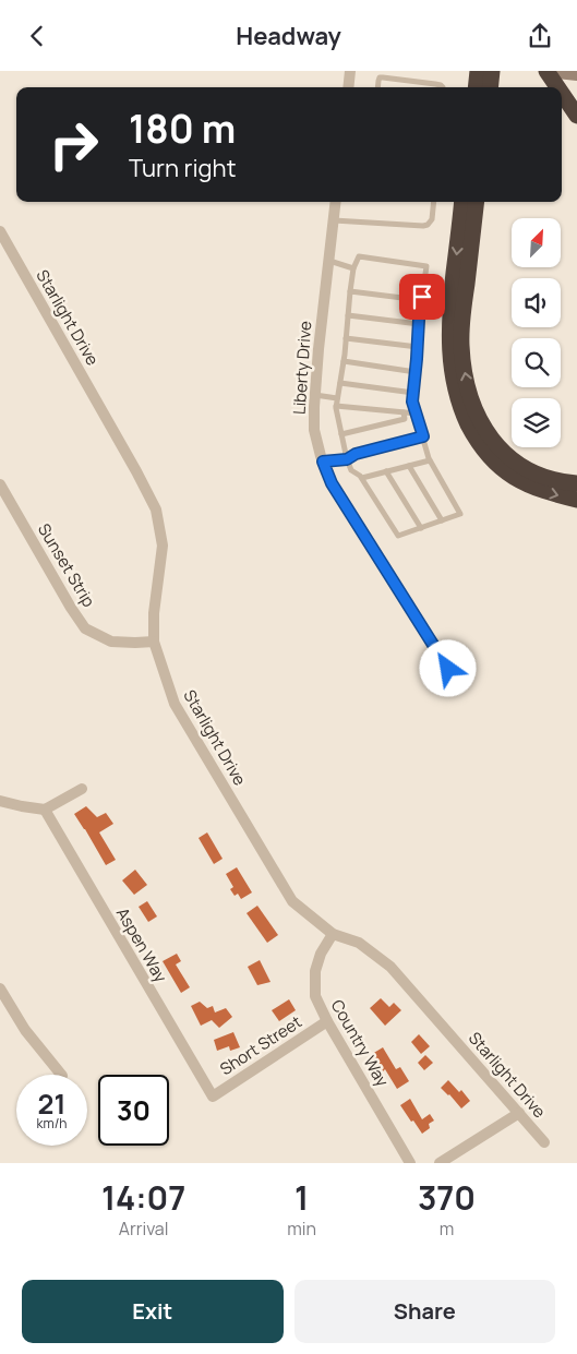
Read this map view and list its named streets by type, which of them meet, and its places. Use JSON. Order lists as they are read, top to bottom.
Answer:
{
  "streets": {
    "street": [
      "Starlight Drive",
      "Liberty Drive",
      "Sunset Strip",
      "Aspen Way",
      "Country Way",
      "Short Street"
    ]
  },
  "crossings": [
    ["Starlight Drive", "Sunset Strip"],
    ["Starlight Drive", "Country Way"],
    ["Aspen Way", "Short Street"],
    ["Country Way", "Short Street"]
  ],
  "north": "top right",
  "page": {
    "header": "Headway",
    "turn": ["180 m", "Turn right"],
    "speed": "21 km/h",
    "limit": "30",
    "eta": [
      "14:07",
      "Arrival",
      "1",
      "min",
      "370",
      "m"
    ],
    "buttons": ["Exit", "Share"]
  }
}
